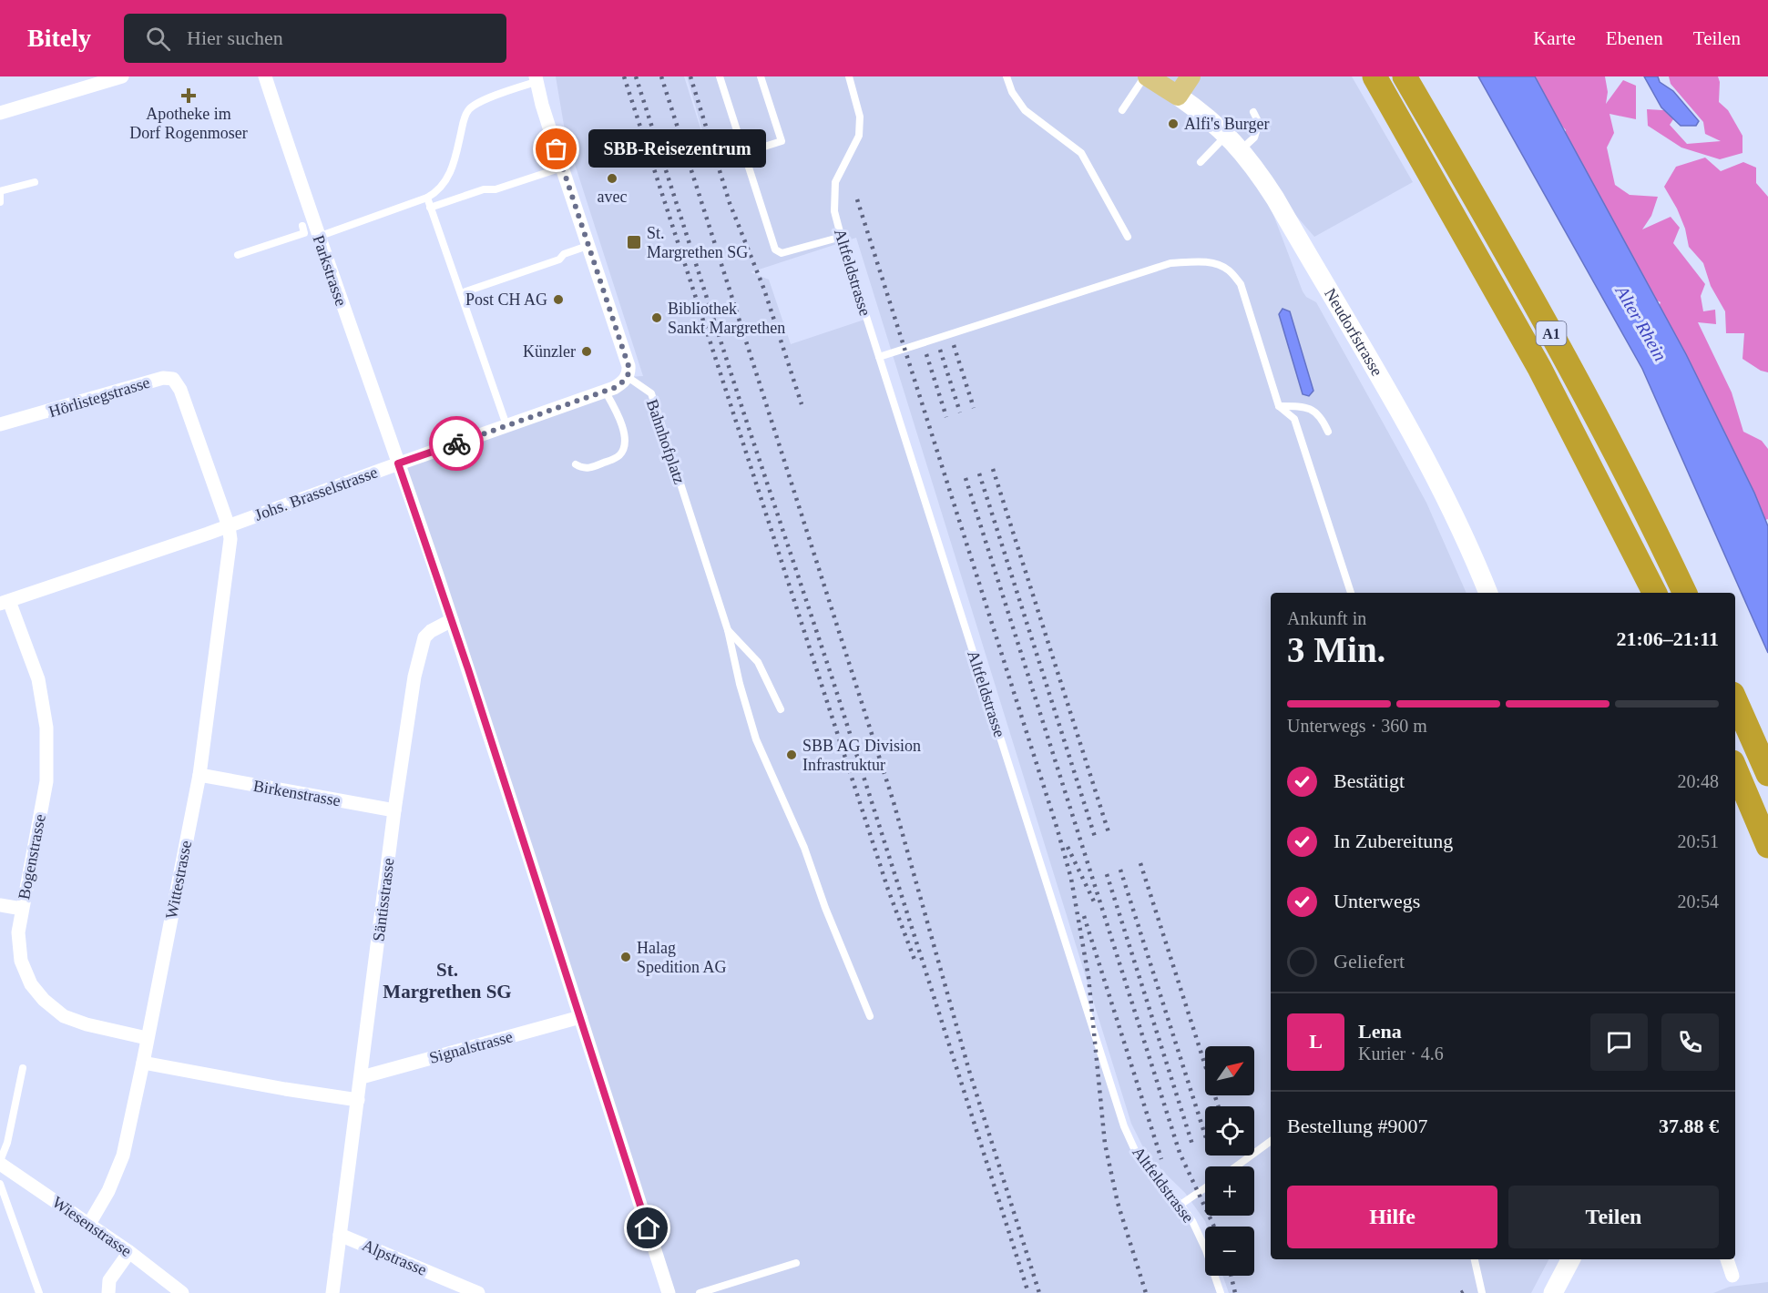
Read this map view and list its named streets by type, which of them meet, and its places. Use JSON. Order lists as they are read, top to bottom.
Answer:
{
  "streets": {
    "highway": ["A1"],
    "main road": ["Neudorfstrasse"],
    "street": [
      "Parkstrasse",
      "Hörlistegstrasse",
      "Johs. Brasselstrasse",
      "Birkenstrasse",
      "Bogenstrasse",
      "Wittestrasse",
      "Säntisstrasse",
      "Signalstrasse",
      "Wiesenstrasse",
      "Alpstrasse"
    ],
    "lane": ["Altfeldstrasse", "Bahnhofplatz"]
  },
  "crossings": [
    ["Parkstrasse", "Johs. Brasselstrasse"],
    ["Parkstrasse", "Säntisstrasse"],
    ["Parkstrasse", "Signalstrasse"],
    ["Hörlistegstrasse", "Johs. Brasselstrasse"],
    ["Hörlistegstrasse", "Wittestrasse"],
    ["Bahnhofplatz", "Johs. Brasselstrasse"],
    ["Johs. Brasselstrasse", "Bogenstrasse"],
    ["Johs. Brasselstrasse", "Wittestrasse"],
    ["Birkenstrasse", "Wittestrasse"],
    ["Birkenstrasse", "Säntisstrasse"],
    ["Bogenstrasse", "Wittestrasse"],
    ["Wittestrasse", "Wiesenstrasse"],
    ["Säntisstrasse", "Signalstrasse"],
    ["Säntisstrasse", "Alpstrasse"]
  ],
  "districts": ["St. Margrethen SG"],
  "water": ["Alter Rhein"],
  "places": {
    "health": ["Apotheke im Dorf Rogenmoser"],
    "other": [
      "Alfi's Burger",
      "SBB-Reisezentrum",
      "avec",
      "Post CH AG",
      "Bibliothek Sankt Margrethen",
      "Künzler",
      "SBB AG Division Infrastruktur",
      "Halag Spedition AG"
    ],
    "transit": ["St. Margrethen SG"]
  },
  "north": "top right",
  "page": {
    "header": "Bitely",
    "search": "Hier suchen",
    "nav": ["Karte", "Ebenen", "Teilen"],
    "bubble": "SBB-Reisezentrum",
    "heading": ["3 Min.", "Ankunft in", "21:06–21:11"],
    "panel": [
      "Lena",
      "Kurier · 4.6",
      "Bestellung #9007",
      "37.88 €"
    ],
    "bar": "Unterwegs · 360 m",
    "list": [
      ["Bestätigt", "20:48"],
      ["In Zubereitung", "20:51"],
      ["Unterwegs", "20:54"],
      "Geliefert"
    ],
    "round": "L",
    "map_buttons": ["+", "−"],
    "buttons": ["Hilfe", "Teilen"]
  }
}
